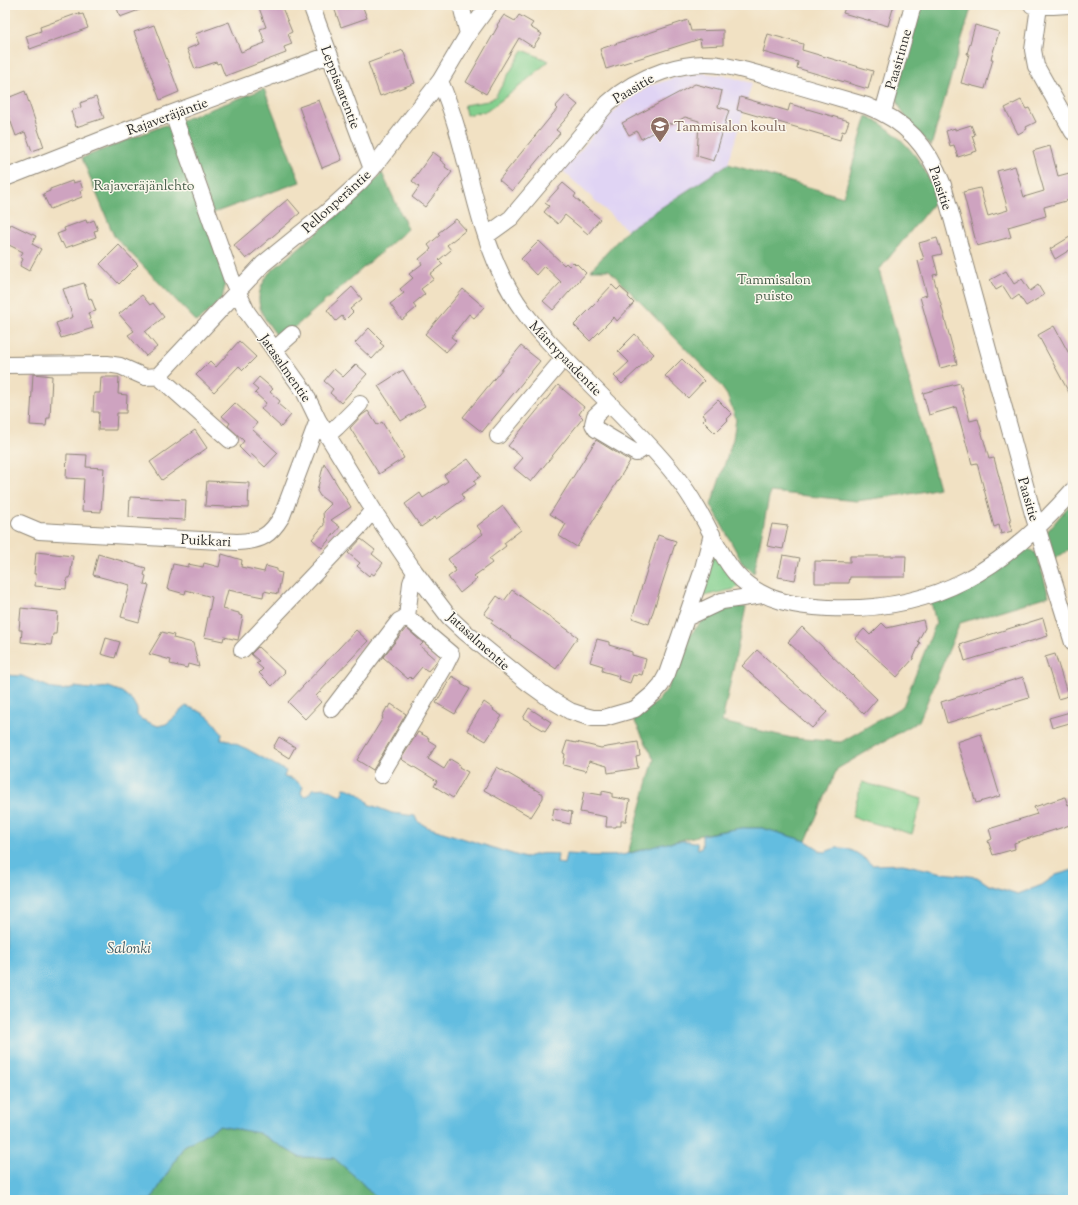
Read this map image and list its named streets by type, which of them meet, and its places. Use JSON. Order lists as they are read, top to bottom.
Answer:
{
  "streets": {
    "street": [
      "Paasirinne",
      "Leppisaarentie",
      "Paasitie",
      "Rajaveräjäntie",
      "Pellonperäntie",
      "Mäntypaadentie",
      "Jatasalmentie",
      "Puikkari"
    ]
  },
  "crossings": [
    ["Paasirinne", "Paasitie"],
    ["Leppisaarentie", "Rajaveräjäntie"],
    ["Leppisaarentie", "Pellonperäntie"],
    ["Paasitie", "Mäntypaadentie"],
    ["Rajaveräjäntie", "Jatasalmentie"],
    ["Pellonperäntie", "Mäntypaadentie"],
    ["Pellonperäntie", "Jatasalmentie"],
    ["Mäntypaadentie", "Jatasalmentie"],
    ["Jatasalmentie", "Puikkari"]
  ],
  "water": ["Salonki"],
  "parks": ["Rajaveräjänlehto", "Tammisalon puisto"],
  "places": {
    "school or university": ["Tammisalon koulu"]
  }
}
